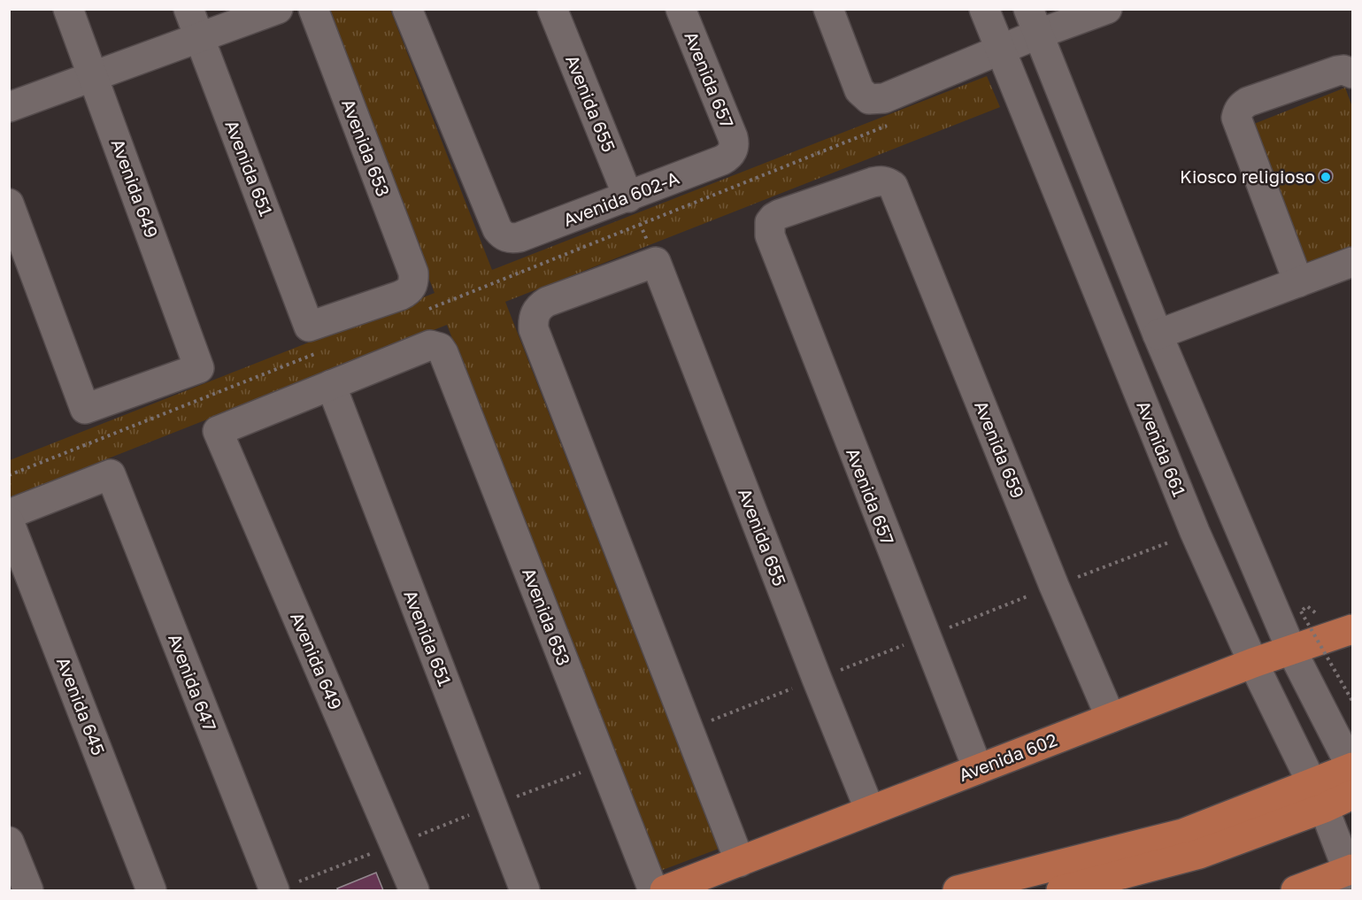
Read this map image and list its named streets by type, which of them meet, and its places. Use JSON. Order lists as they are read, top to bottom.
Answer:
{
  "streets": {
    "main road": ["Avenida 602"],
    "street": [
      "Avenida 657",
      "Avenida 655",
      "Avenida 653",
      "Avenida 651",
      "Avenida 649",
      "Avenida 602-A",
      "Avenida 661",
      "Avenida 659",
      "Avenida 647",
      "Avenida 645"
    ]
  },
  "crossings": [
    ["Avenida 657", "Avenida 602-A"],
    ["Avenida 657", "Avenida 659"],
    ["Avenida 657", "Avenida 602"],
    ["Avenida 655", "Avenida 602-A"],
    ["Avenida 655", "Avenida 602"],
    ["Avenida 653", "Avenida 651"],
    ["Avenida 653", "Avenida 649"],
    ["Avenida 651", "Avenida 649"],
    ["Avenida 661", "Avenida 602"],
    ["Avenida 659", "Avenida 602"]
  ],
  "places": ["Kiosco religioso"]
}
